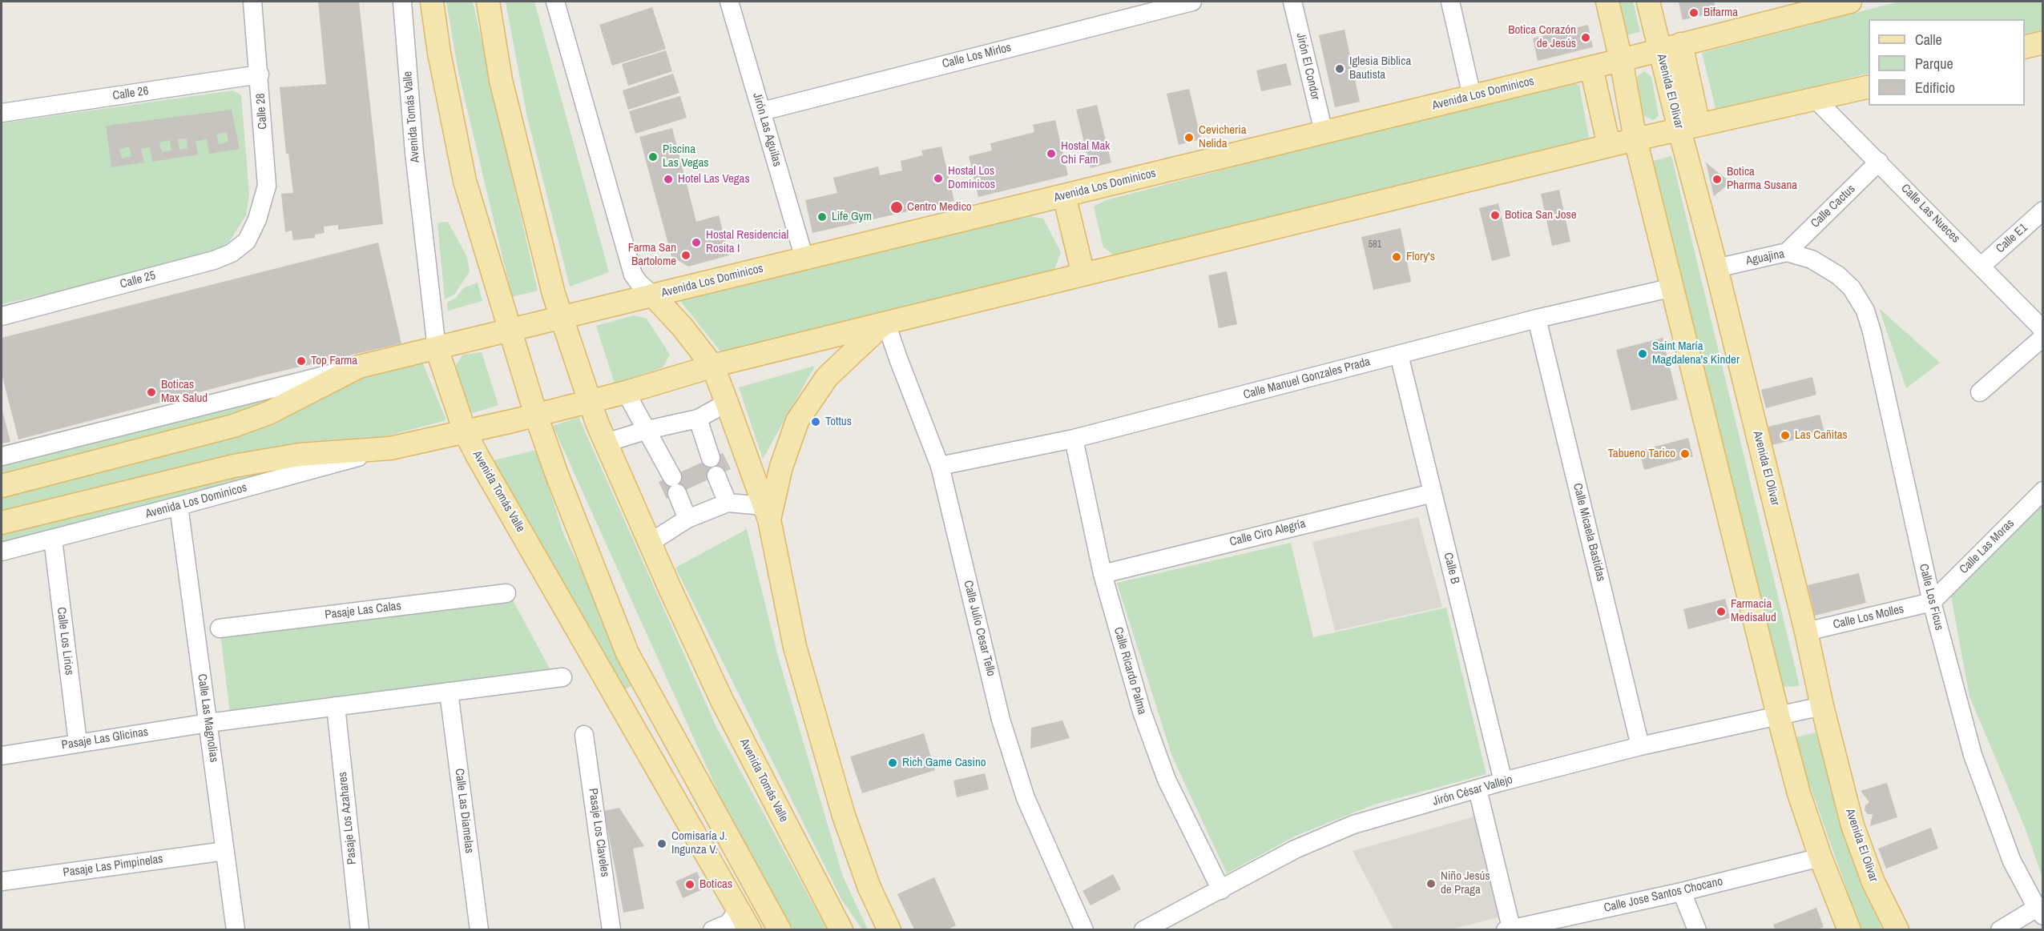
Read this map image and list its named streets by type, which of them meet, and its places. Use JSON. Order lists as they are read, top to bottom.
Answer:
{
  "streets": {
    "main road": ["Avenida El Olivar", "Avenida Los Dominicos", "Avenida Tomás Valle"],
    "street": [
      "Calle Los Mirlos",
      "Jirón El Condor",
      "Calle 26",
      "Calle 28",
      "Jirón Las Aguilas",
      "Calle Cactus",
      "Calle Las Nueces",
      "Calle E1",
      "Aguajina",
      "Calle 25",
      "Calle Manuel Gonzales Prada",
      "Calle Micaela Bastidas",
      "Calle Ciro Alegría",
      "Calle Las Moras",
      "Calle B",
      "Calle Los Ficus",
      "Pasaje Las Calas",
      "Calle Los Molles",
      "Calle Julio Cesar Tello",
      "Calle Los Lirios",
      "Calle Ricardo Palma",
      "Calle Las Magnolias",
      "Pasaje Las Glicinas",
      "Jirón César Vallejo",
      "Calle Las Diamelas",
      "Pasaje Los Azahares",
      "Pasaje Los Claveles",
      "Pasaje Las Pimpinelas",
      "Calle Jose Santos Chocano"
    ]
  },
  "crossings": [
    ["Calle Los Mirlos", "Jirón Las Aguilas"],
    ["Jirón El Condor", "Avenida Los Dominicos"],
    ["Avenida El Olivar", "Avenida Los Dominicos"],
    ["Avenida El Olivar", "Aguajina"],
    ["Avenida El Olivar", "Calle Los Molles"],
    ["Avenida El Olivar", "Jirón César Vallejo"],
    ["Calle 26", "Calle 28"],
    ["Avenida Los Dominicos", "Avenida Tomás Valle"],
    ["Avenida Los Dominicos", "Jirón Las Aguilas"],
    ["Avenida Los Dominicos", "Calle Las Nueces"],
    ["Avenida Los Dominicos", "Calle Julio Cesar Tello"],
    ["Avenida Los Dominicos", "Calle Los Lirios"],
    ["Avenida Los Dominicos", "Calle Las Magnolias"],
    ["Calle 28", "Calle 25"],
    ["Calle Cactus", "Calle Las Nueces"],
    ["Calle Cactus", "Aguajina"],
    ["Calle Las Nueces", "Calle E1"],
    ["Aguajina", "Calle Los Ficus"],
    ["Calle Manuel Gonzales Prada", "Calle Micaela Bastidas"],
    ["Calle Manuel Gonzales Prada", "Calle B"],
    ["Calle Manuel Gonzales Prada", "Calle Julio Cesar Tello"],
    ["Calle Manuel Gonzales Prada", "Calle Ricardo Palma"],
    ["Calle Micaela Bastidas", "Jirón César Vallejo"],
    ["Calle Ciro Alegría", "Calle B"],
    ["Calle Ciro Alegría", "Calle Ricardo Palma"],
    ["Calle Las Moras", "Calle Los Ficus"],
    ["Calle Las Moras", "Calle Los Molles"],
    ["Calle B", "Jirón César Vallejo"],
    ["Calle Los Ficus", "Calle Los Molles"],
    ["Calle Los Lirios", "Pasaje Las Glicinas"],
    ["Calle Ricardo Palma", "Jirón César Vallejo"],
    ["Calle Las Magnolias", "Pasaje Las Glicinas"],
    ["Calle Las Magnolias", "Pasaje Las Pimpinelas"],
    ["Pasaje Las Glicinas", "Calle Las Diamelas"],
    ["Pasaje Las Glicinas", "Pasaje Los Azahares"]
  ],
  "places": [
    "Bifarma",
    "Botica Corazón de Jesús",
    "Iglesia Biblica Bautista",
    "Cevicheria Nelida",
    "Hostal Mak Chi Fam",
    "Piscina Las Vegas",
    "Hostal Los Dominicos",
    "Hotel Las Vegas",
    "Botica Pharma Susana",
    "Centro Medico",
    "Botica San Jose",
    "Life Gym",
    "Hostal Residencial Rosita I",
    "Farma San Bartolome",
    "Flory's",
    "Saint María Magdalena's Kinder",
    "Top Farma",
    "Boticas Max Salud",
    "Tottus",
    "Las Cañitas",
    "Tabueno Tarico",
    "Farmacia Medisalud",
    "Rich Game Casino",
    "Comisaría J. Ingunza V.",
    "Niño Jesús de Praga",
    "Boticas"
  ],
  "house_numbers": ["581"],
  "legend": ["Calle", "Parque", "Edificio"]
}
